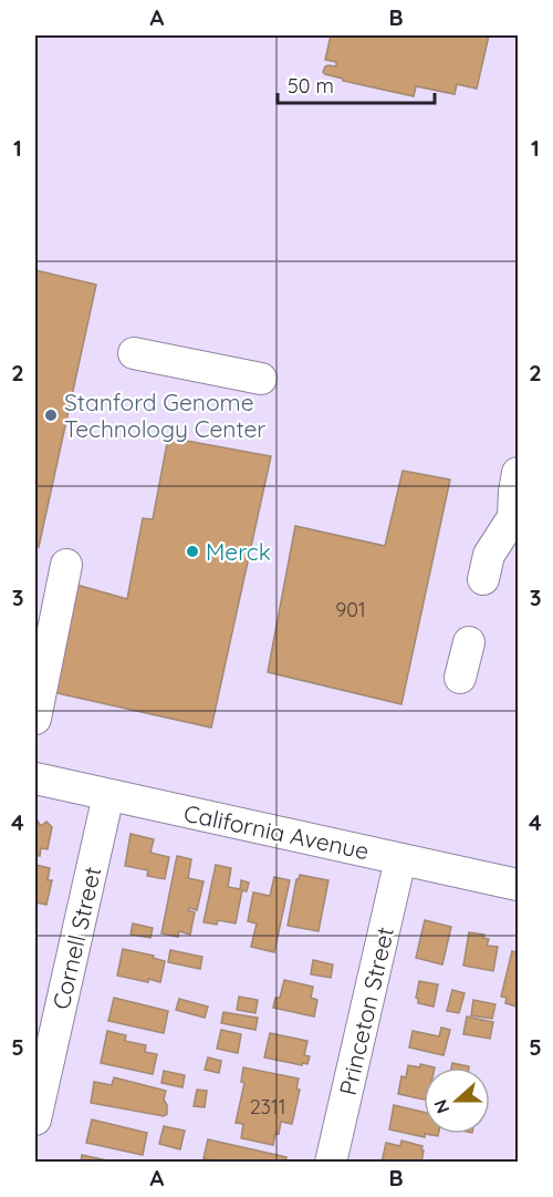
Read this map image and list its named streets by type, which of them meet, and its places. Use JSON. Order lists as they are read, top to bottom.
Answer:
{
  "streets": {
    "street": ["California Avenue", "Cornell Street", "Princeton Street"]
  },
  "crossings": [
    ["California Avenue", "Cornell Street"],
    ["California Avenue", "Princeton Street"]
  ],
  "places": ["Stanford Genome Technology Center", "Merck"],
  "house_numbers": ["901", "2311"],
  "scale_bar": "50 m",
  "north": "left",
  "grid": {
    "columns": ["A", "B"],
    "rows": [
      "1",
      "2",
      "3",
      "4",
      "5"
    ]
  }
}
